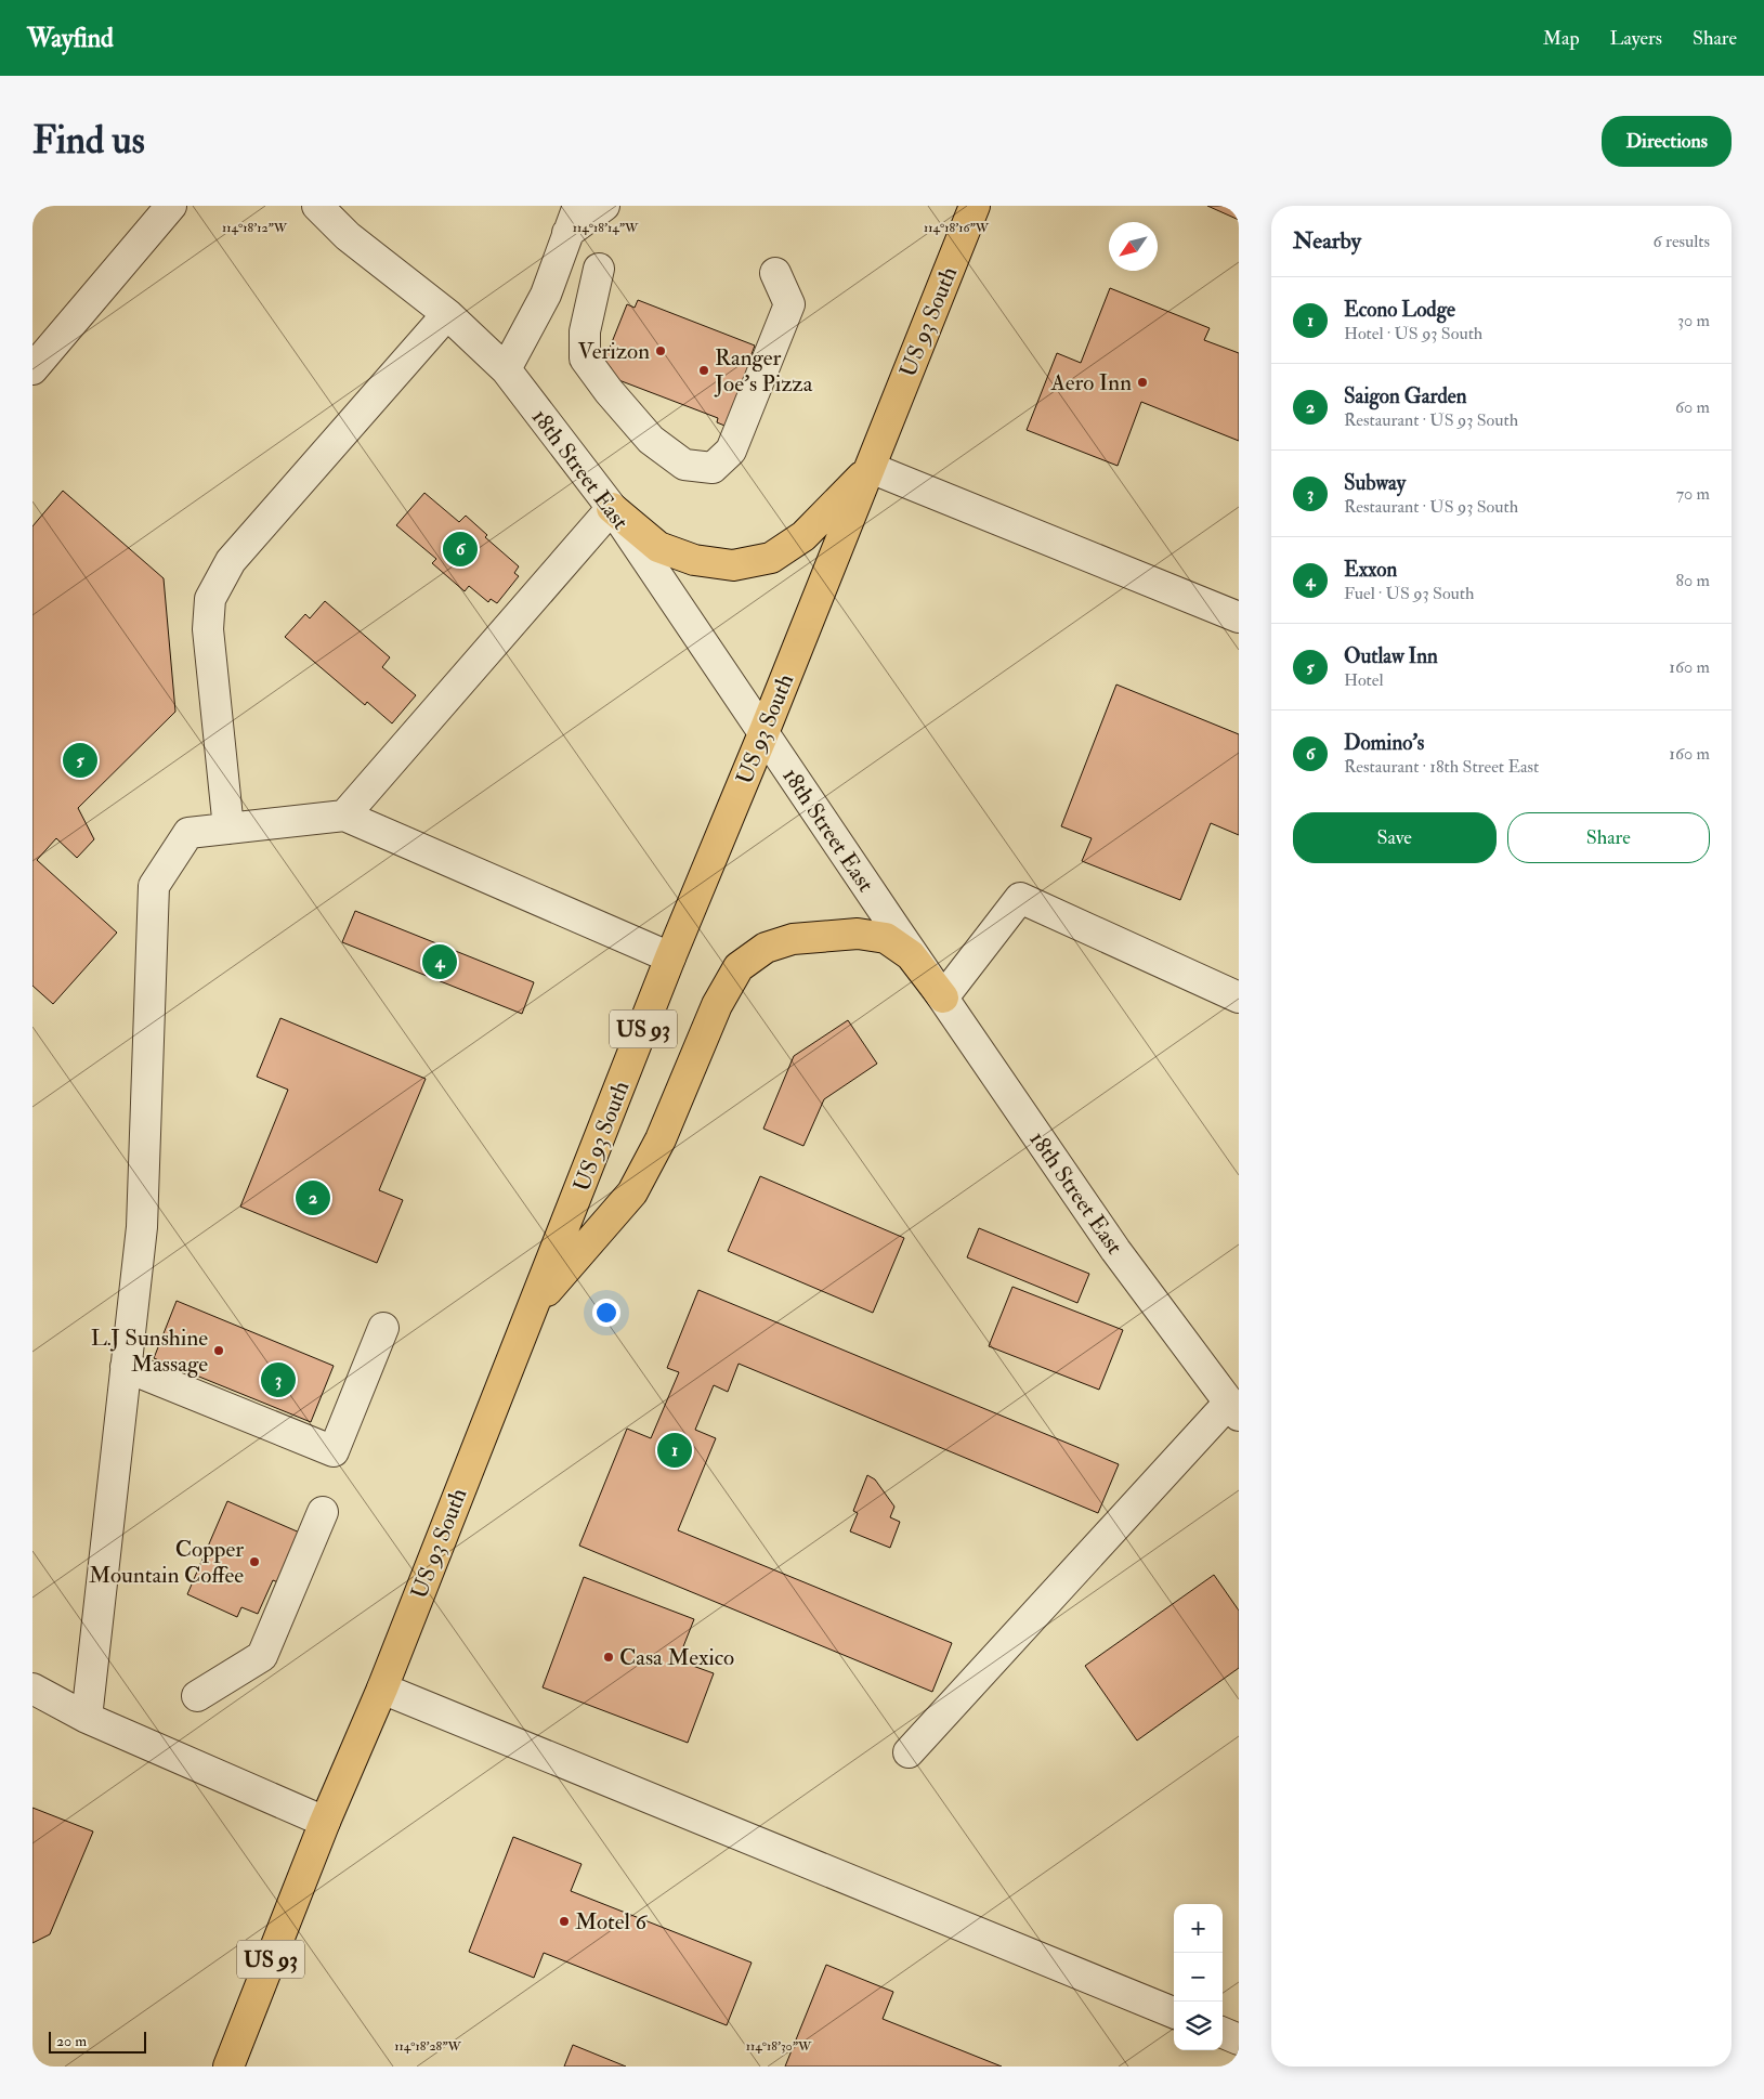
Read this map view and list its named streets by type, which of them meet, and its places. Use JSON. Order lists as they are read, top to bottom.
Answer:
{
  "streets": {
    "main road": ["US 93 South", "US 93"],
    "street": ["18th Street East"]
  },
  "crossings": [
    ["US 93 South", "18th Street East"]
  ],
  "places": [
    "Verizon",
    "Ranger Joe's Pizza",
    "Aero Inn",
    "L.J Sunshine Massage",
    "Copper Mountain Coffee",
    "Casa Mexico",
    "Motel 6"
  ],
  "scale_bar": "20 m",
  "north": "bottom left",
  "page": {
    "header": "Wayfind",
    "nav": ["Map", "Layers", "Share"],
    "buttons": [
      "Directions",
      ["Save", "Share"]
    ],
    "title": "Find us",
    "heading": ["Nearby", "6 results"],
    "list": [
      {
        "mark": "1",
        "name": "Econo Lodge",
        "note": "Hotel · US 93 South",
        "value": "30 m"
      },
      {
        "mark": "2",
        "name": "Saigon Garden",
        "note": "Restaurant · US 93 South",
        "value": "60 m"
      },
      {
        "mark": "3",
        "name": "Subway",
        "note": "Restaurant · US 93 South",
        "value": "70 m"
      },
      {
        "mark": "4",
        "name": "Exxon",
        "note": "Fuel · US 93 South",
        "value": "80 m"
      },
      {
        "mark": "5",
        "name": "Outlaw Inn",
        "note": "Hotel",
        "value": "160 m"
      },
      {
        "mark": "6",
        "name": "Domino's",
        "note": "Restaurant · 18th Street East",
        "value": "160 m"
      }
    ],
    "pins": [
      "6",
      "5",
      "4",
      "2",
      "3",
      "1"
    ],
    "map_buttons": ["+", "−"],
    "scale": "20 m"
  },
  "coordinates": [
    "114°18'12\"W",
    "114°18'14\"W",
    "114°18'16\"W",
    "114°18'28\"W",
    "114°18'30\"W"
  ]
}
